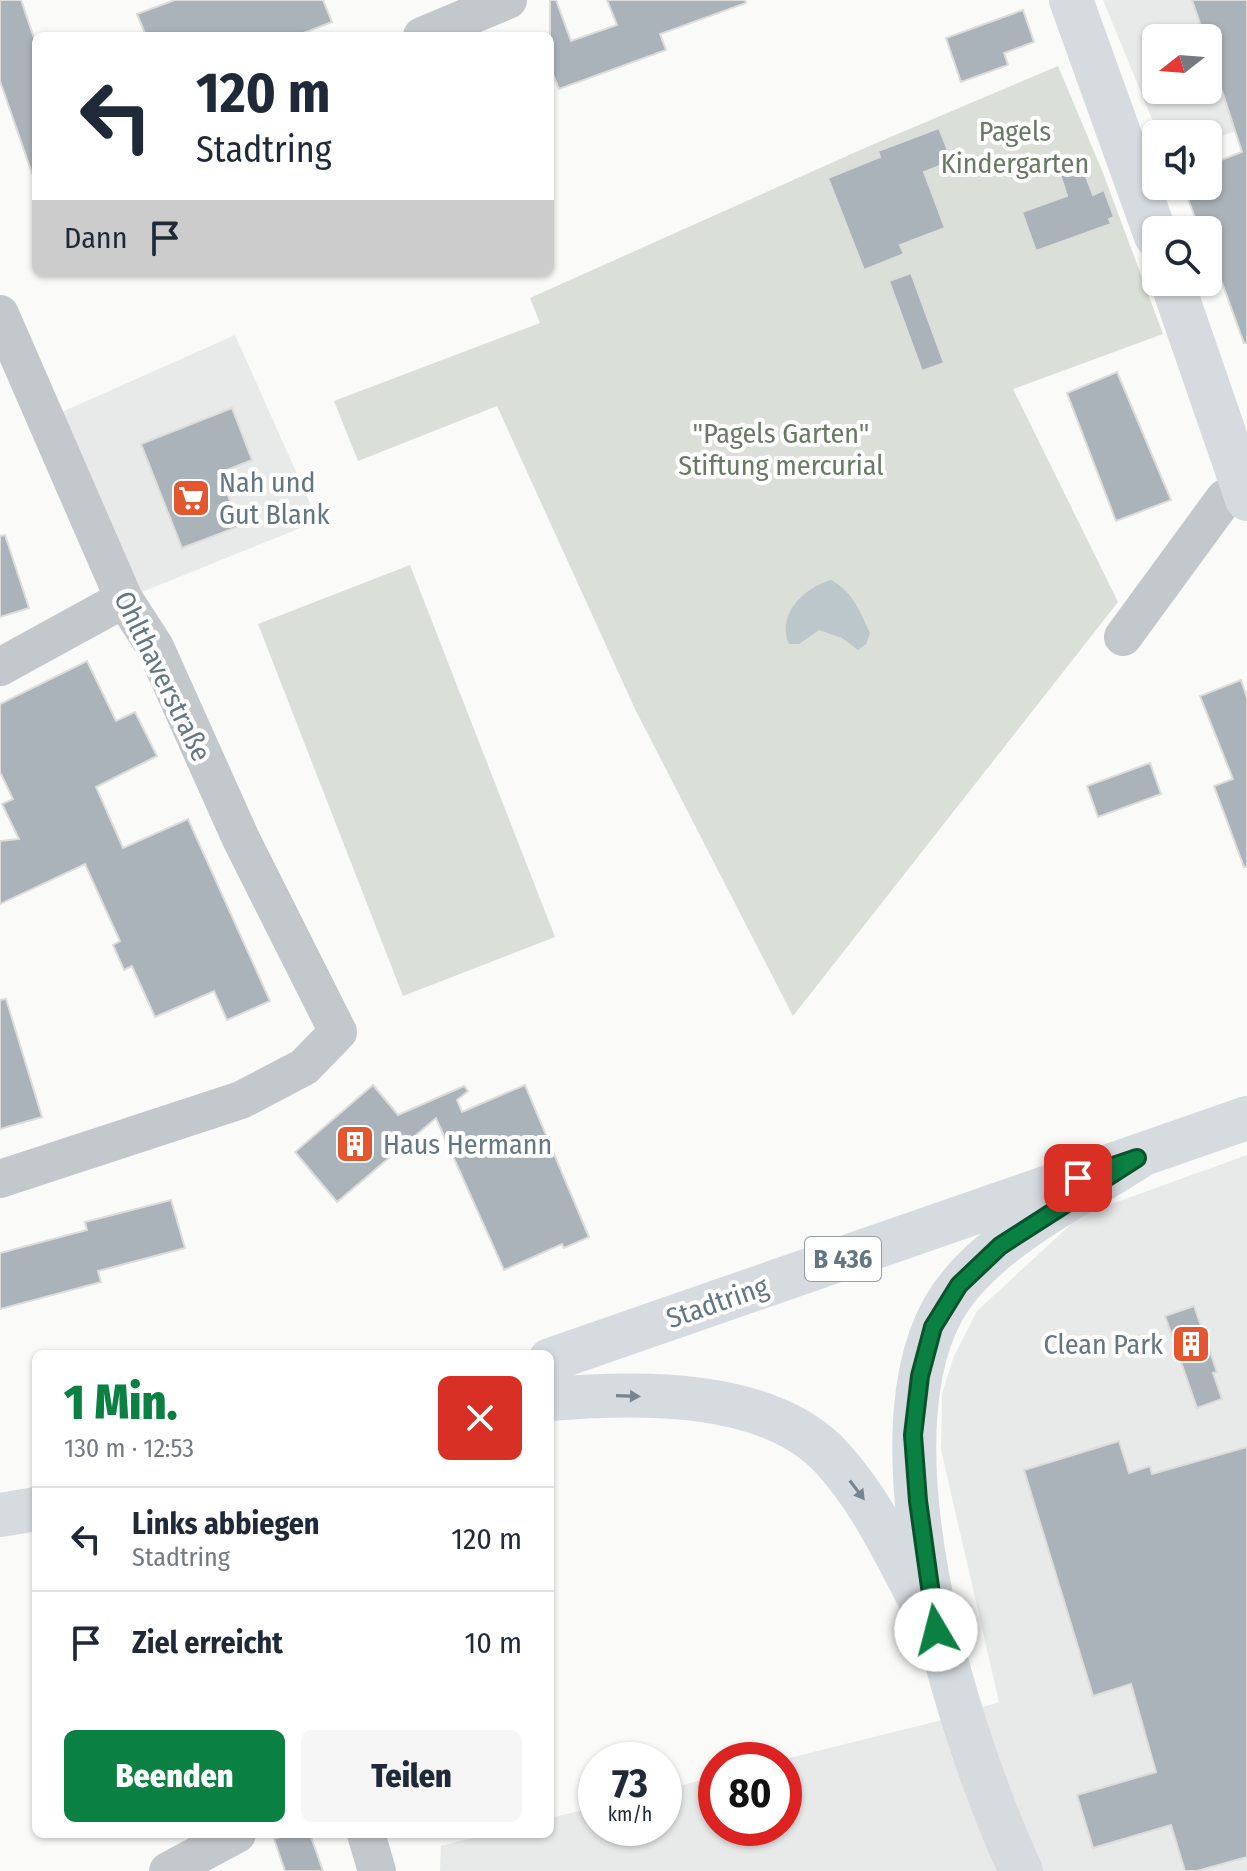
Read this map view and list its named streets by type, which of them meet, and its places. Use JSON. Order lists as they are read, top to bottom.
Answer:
{
  "streets": {
    "main road": ["B 436", "Stadtring"],
    "street": ["Ohlthaverstraße"]
  },
  "parks": ["Pagels Kindergarten", "\"Pagels Garten\" Stiftung mercurial"],
  "places": {
    "supermarket": ["Nah und Gut Blank"],
    "building": ["Haus Hermann", "Clean Park"]
  },
  "north": "left",
  "page": {
    "turn": ["120 m", "Stadtring"],
    "then": "Dann",
    "heading": ["1 Min.", "130 m · 12:53"],
    "list": [
      {
        "name": "Links abbiegen",
        "note": "Stadtring",
        "value": "120 m"
      },
      {
        "name": "Ziel erreicht",
        "value": "10 m"
      }
    ],
    "buttons": ["Beenden", "Teilen"],
    "speed": "73 km/h",
    "limit": "80"
  }
}
